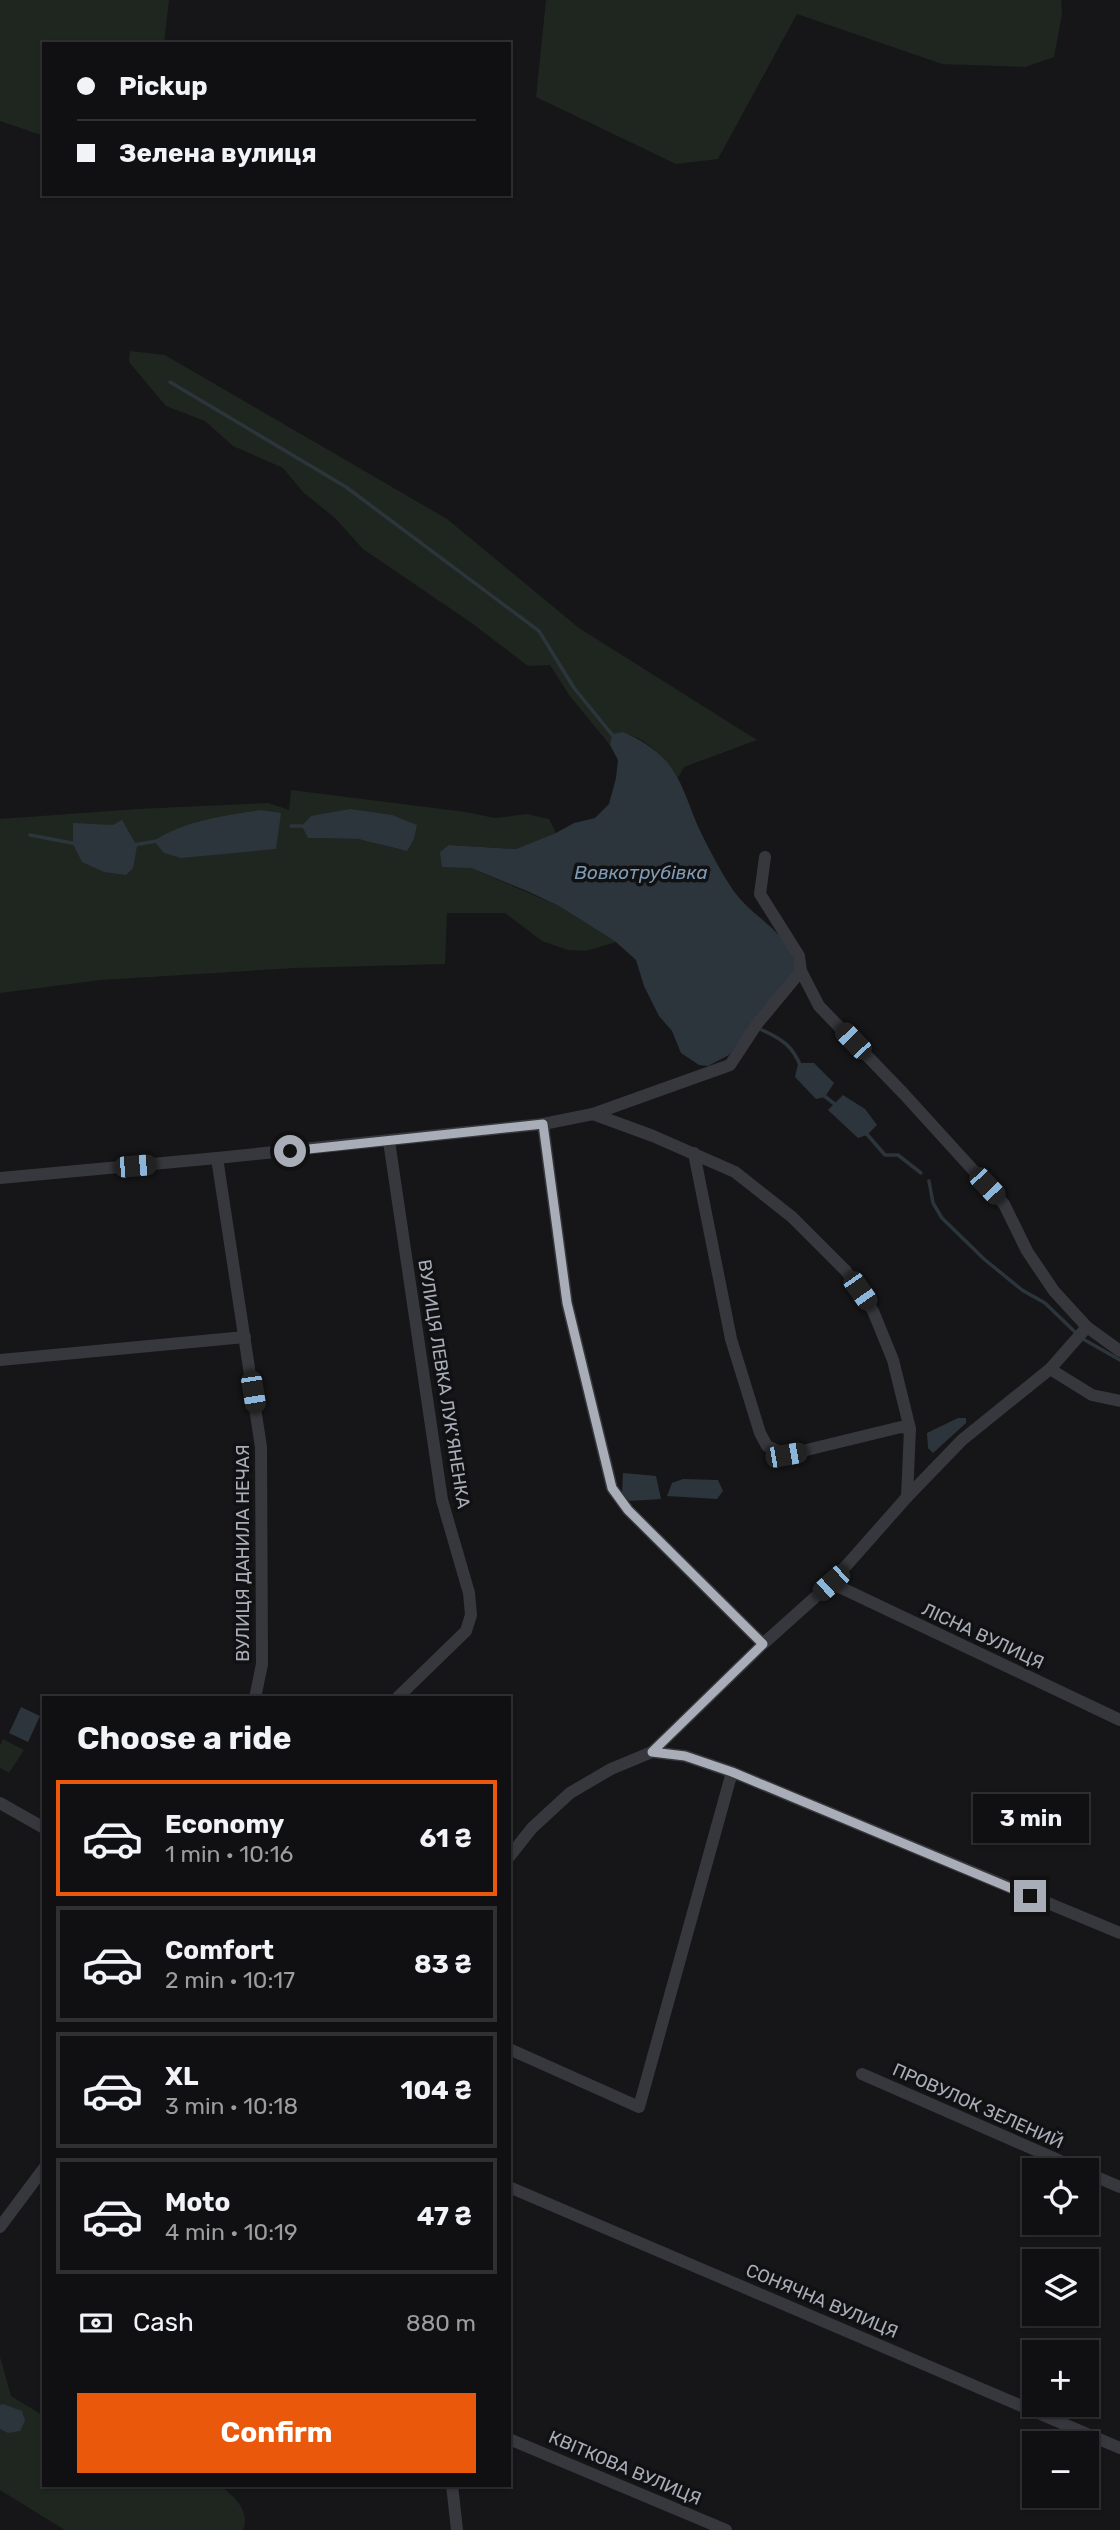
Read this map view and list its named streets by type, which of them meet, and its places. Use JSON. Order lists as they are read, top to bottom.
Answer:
{
  "streets": {
    "street": [
      "ВУЛИЦЯ ЛЕВКА ЛУК'ЯНЕНКА",
      "ВУЛИЦЯ ДАНИЛА НЕЧАЯ",
      "ЛІСНА ВУЛИЦЯ",
      "ПРОВУЛОК ЗЕЛЕНИЙ",
      "СОНЯЧНА ВУЛИЦЯ",
      "КВІТКОВА ВУЛИЦЯ"
    ]
  },
  "water": ["Вовкотрубівка"],
  "page": {
    "banner": ["Pickup", "Зелена вулиця"],
    "heading": "Choose a ride",
    "list": [
      {
        "name": "Economy",
        "note": "1 min · 10:16",
        "value": "61 ₴"
      },
      {
        "name": "Comfort",
        "note": "2 min · 10:17",
        "value": "83 ₴"
      },
      {
        "name": "XL",
        "note": "3 min · 10:18",
        "value": "104 ₴"
      },
      {
        "name": "Moto",
        "note": "4 min · 10:19",
        "value": "47 ₴"
      }
    ],
    "bubble": "3 min",
    "map_buttons": ["+", "−"],
    "pay": ["Cash", "880 m"],
    "buttons": "Confirm"
  }
}
